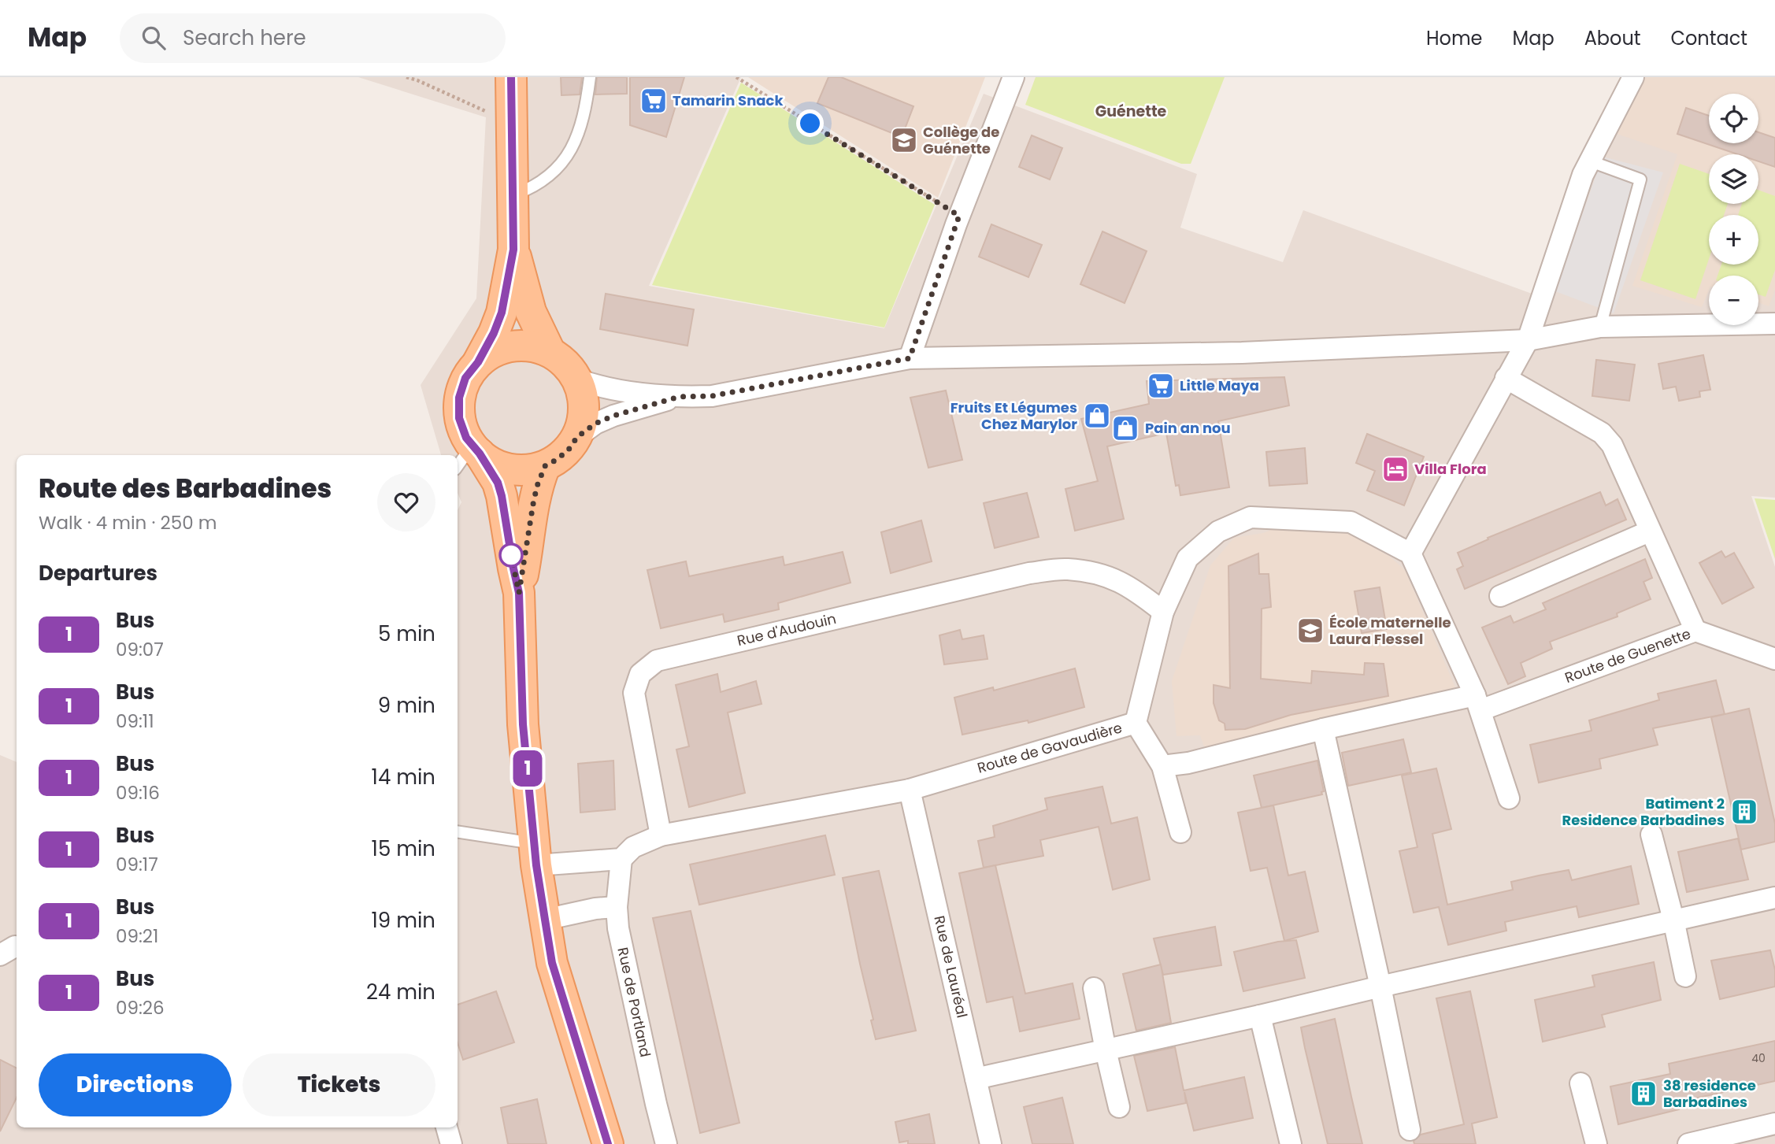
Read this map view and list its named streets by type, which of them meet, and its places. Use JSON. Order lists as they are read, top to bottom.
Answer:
{
  "streets": {
    "street": [
      "Rue d'Audouin",
      "Route de Guenette",
      "Route de Gavaudière",
      "Rue de Lauréal",
      "Rue de Portland"
    ]
  },
  "crossings": [
    ["Rue d'Audouin", "Route de Gavaudière"],
    ["Route de Gavaudière", "Rue de Lauréal"],
    ["Route de Gavaudière", "Rue de Portland"]
  ],
  "districts": ["Guénette"],
  "places": {
    "supermarket": ["Tamarin Snack", "Little Maya"],
    "school or university": ["Collège de Guénette", "École maternelle Laura Flessel"],
    "shop": ["Fruits Et Légumes Chez Marylor", "Pain an nou"],
    "hotel": ["Villa Flora"],
    "building": ["Batiment 2 Residence Barbadines", "38 residence Barbadines"]
  },
  "lines": ["bus line 1"],
  "house_numbers": ["40"],
  "page": {
    "header": "Map",
    "search": "Search here",
    "nav": [
      "Home",
      "Map",
      "About",
      "Contact"
    ],
    "on_map": "1",
    "map_buttons": ["+", "−"],
    "heading": [
      ["Route des Barbadines", "Walk · 4 min · 250 m"],
      "Departures"
    ],
    "list": [
      {
        "mark": "1",
        "name": "Bus",
        "note": "09:07",
        "value": "5 min"
      },
      {
        "mark": "1",
        "name": "Bus",
        "note": "09:11",
        "value": "9 min"
      },
      {
        "mark": "1",
        "name": "Bus",
        "note": "09:16",
        "value": "14 min"
      },
      {
        "mark": "1",
        "name": "Bus",
        "note": "09:17",
        "value": "15 min"
      },
      {
        "mark": "1",
        "name": "Bus",
        "note": "09:21",
        "value": "19 min"
      },
      {
        "mark": "1",
        "name": "Bus",
        "note": "09:26",
        "value": "24 min"
      }
    ],
    "buttons": ["Directions", "Tickets"]
  }
}
